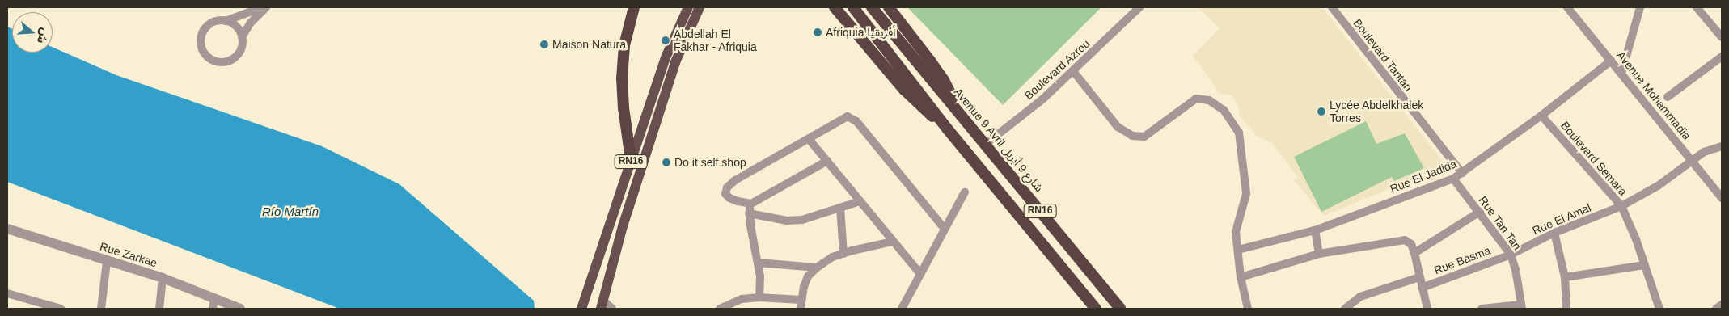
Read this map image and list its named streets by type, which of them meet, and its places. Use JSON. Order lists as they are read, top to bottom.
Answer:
{
  "streets": {
    "highway": ["Avenue 9 Avril شارع 9 أبريل", "RN16"],
    "street": [
      "Boulevard Tantan",
      "Boulevard Azrou",
      "Avenue Mohammadia",
      "Boulevard Semara",
      "Rue El Jadida",
      "Rue El Amal",
      "Rue Tan Tan",
      "Rue Zarkae",
      "Rue Basma"
    ]
  },
  "crossings": [
    ["Boulevard Tantan", "Rue El Jadida"],
    ["Boulevard Azrou", "Avenue 9 Avril شارع 9 أبريل"],
    ["Avenue Mohammadia", "Rue El Jadida"],
    ["Avenue Mohammadia", "Rue El Amal"],
    ["Avenue 9 Avril شارع 9 أبريل", "RN16"],
    ["Boulevard Semara", "Rue El Jadida"],
    ["Boulevard Semara", "Rue El Amal"],
    ["Rue El Jadida", "Rue Tan Tan"],
    ["Rue El Amal", "Rue Tan Tan"],
    ["Rue El Amal", "Rue Basma"],
    ["Rue Tan Tan", "Rue Basma"]
  ],
  "water": ["Río Martín"],
  "places": [
    "Afriquia أفريقيا",
    "Abdellah El Fakhar - Afriquia",
    "Maison Natura",
    "Lycée Abdelkhalek Torres",
    "Do it self shop"
  ],
  "north": "right"
}
